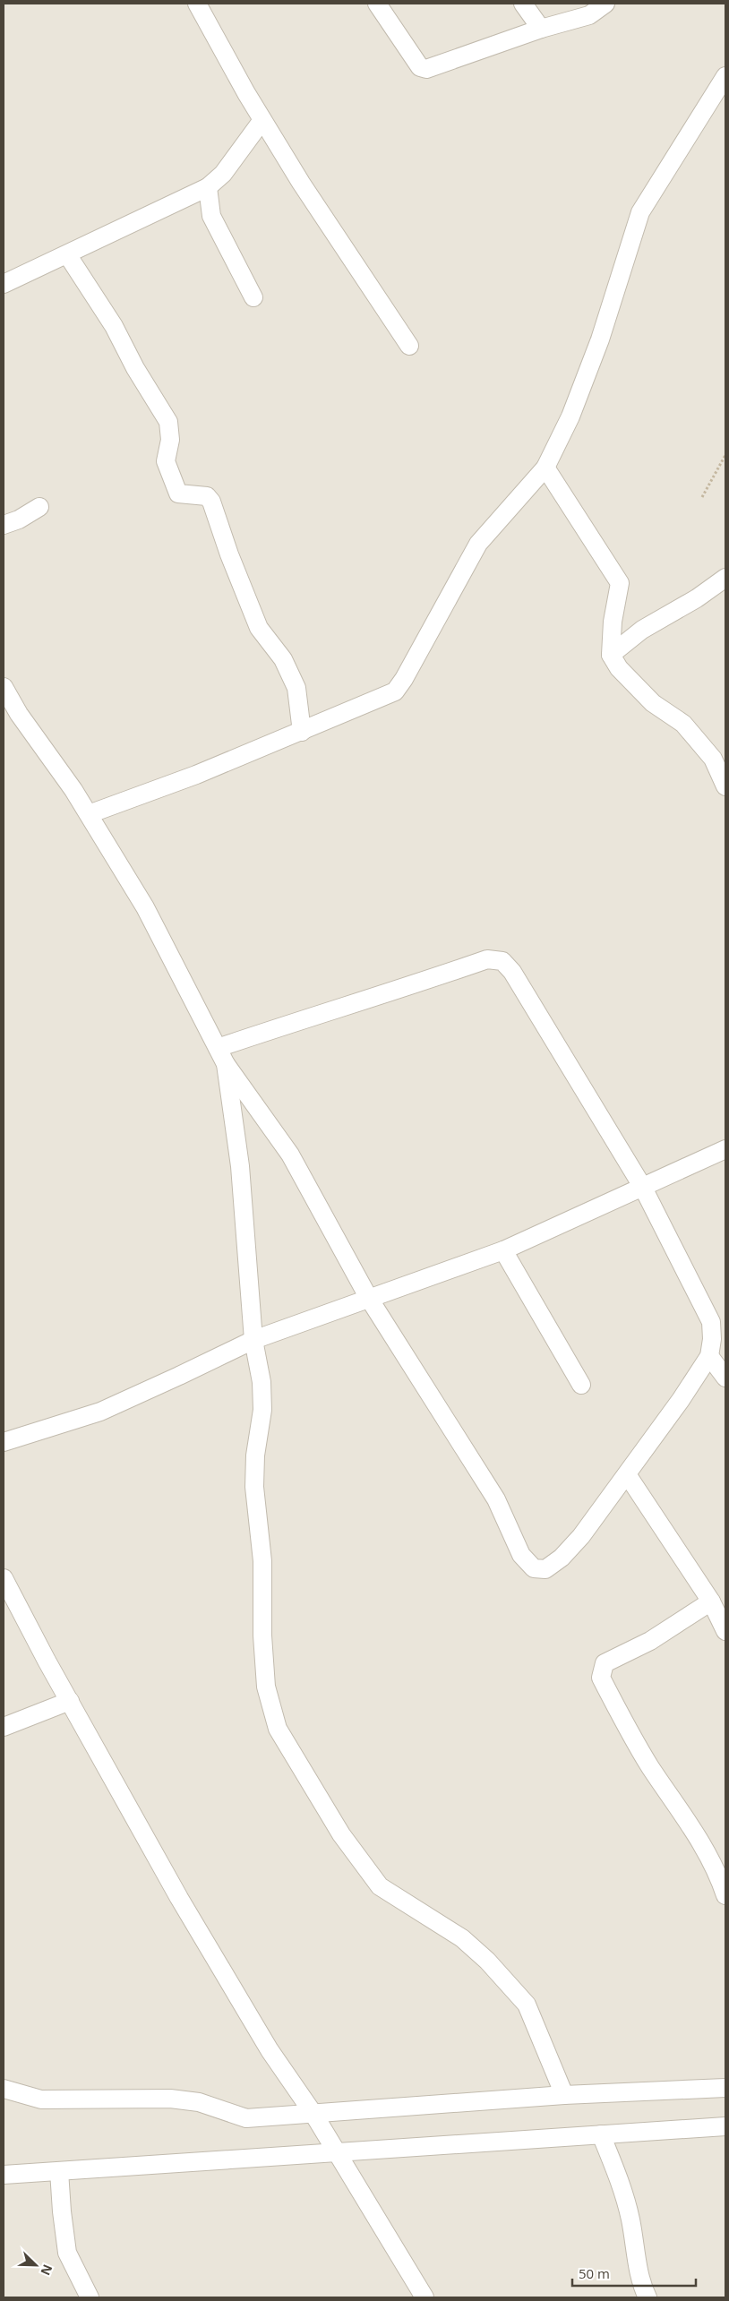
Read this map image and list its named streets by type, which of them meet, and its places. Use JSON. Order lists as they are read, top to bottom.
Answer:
{
  "scale_bar": "50 m",
  "north": "bottom right"
}
